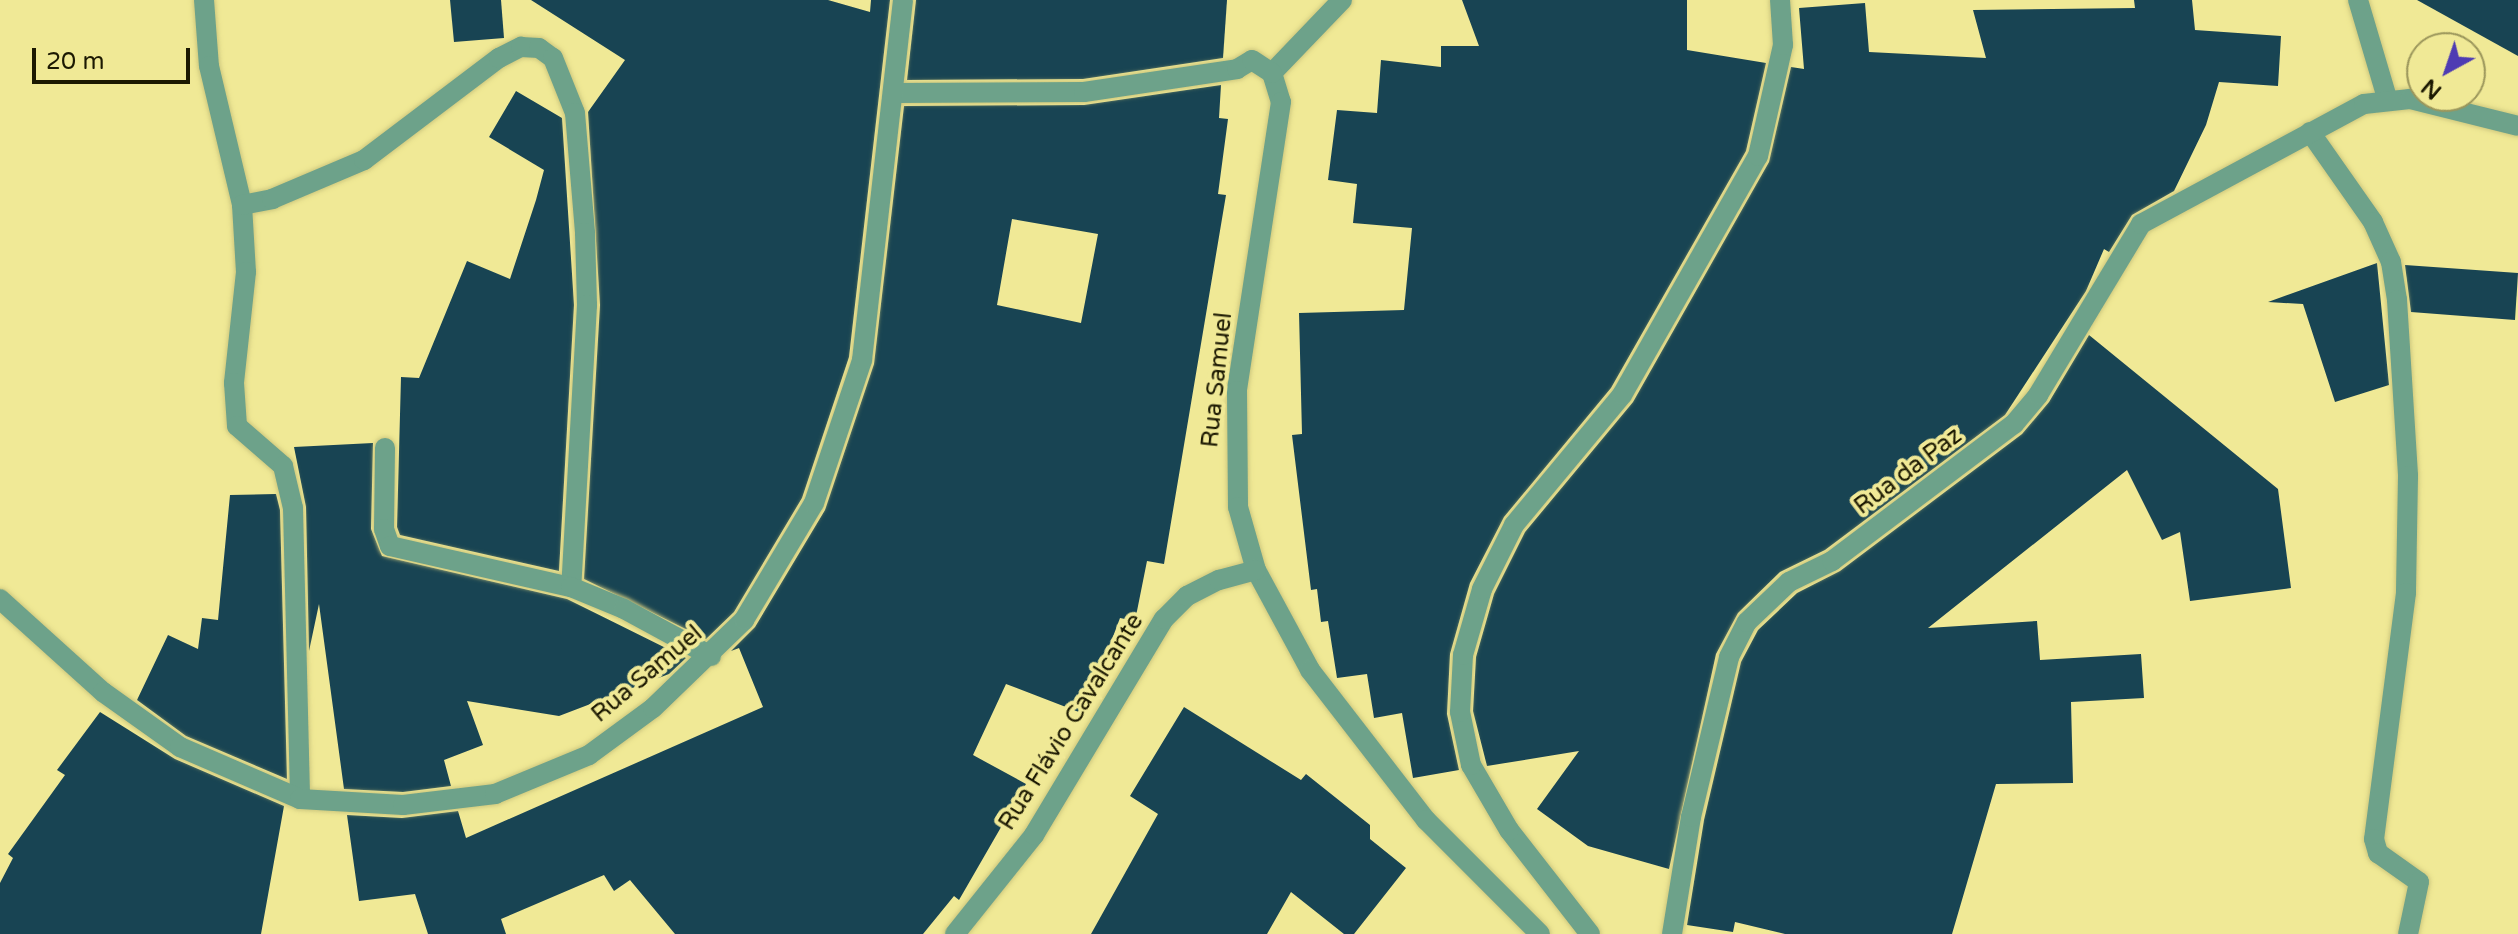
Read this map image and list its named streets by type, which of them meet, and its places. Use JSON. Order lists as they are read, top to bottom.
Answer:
{
  "streets": {
    "street": ["Rua Samuel", "Rua da Paz", "Rua Flávio Cavalcante"]
  },
  "crossings": [
    ["Rua Samuel", "Rua Flávio Cavalcante"]
  ],
  "scale_bar": "20 m",
  "north": "bottom left"
}
